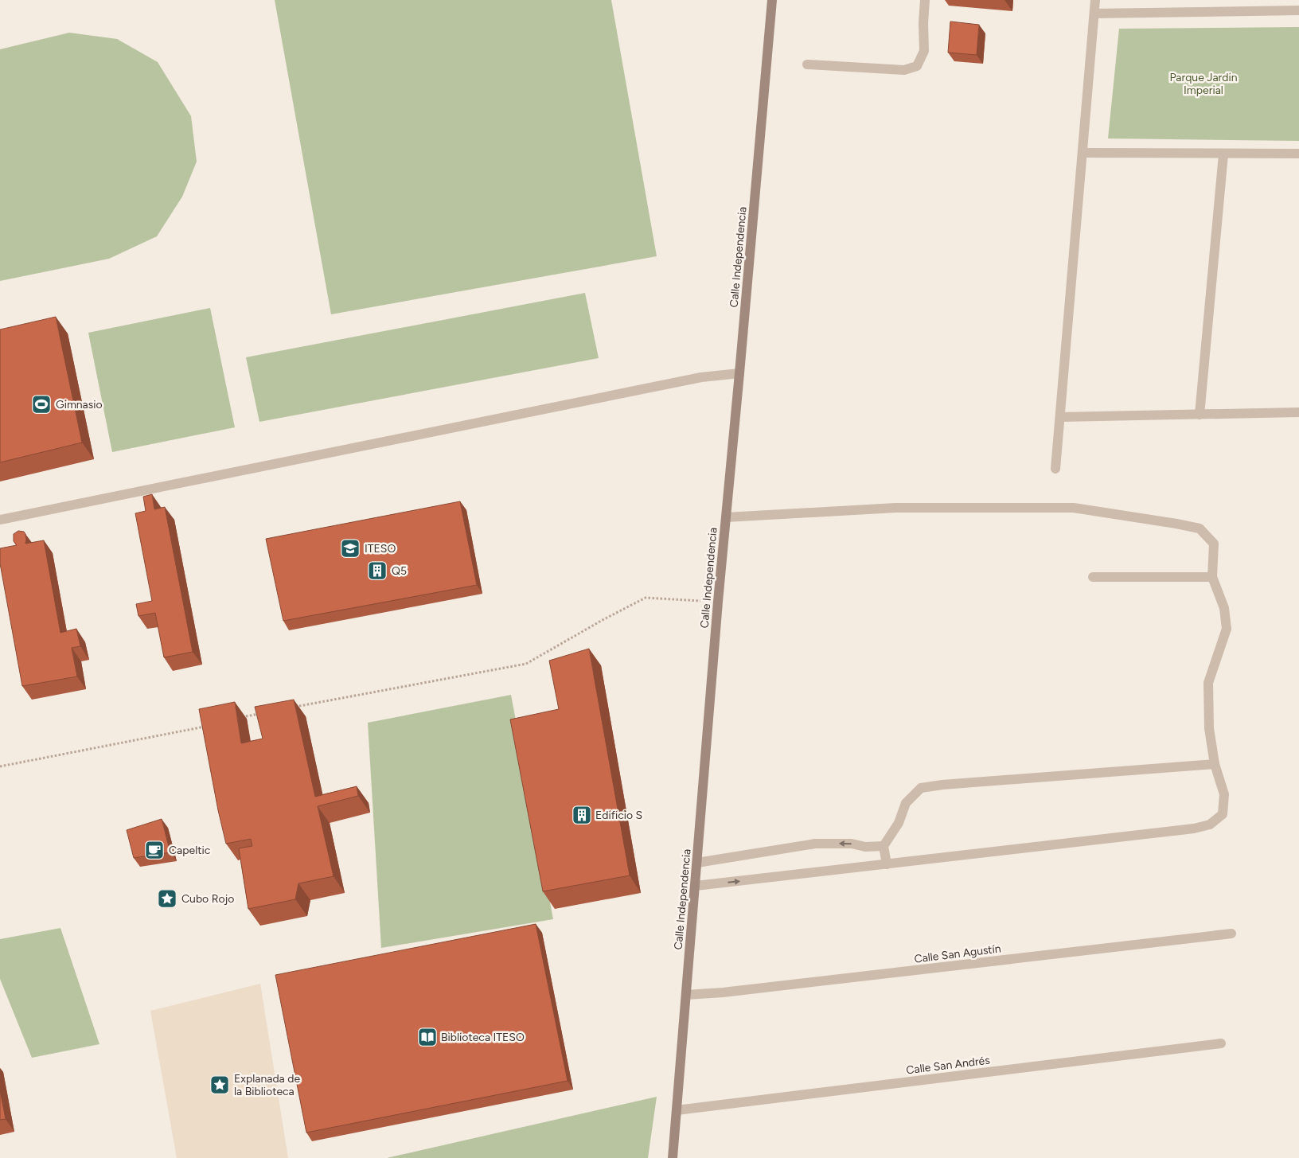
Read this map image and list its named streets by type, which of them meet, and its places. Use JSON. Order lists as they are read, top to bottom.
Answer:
{
  "streets": {
    "street": ["Calle Independencia", "Calle San Agustín", "Calle San Andrés"]
  },
  "crossings": [
    ["Calle Independencia", "Calle San Agustín"],
    ["Calle Independencia", "Calle San Andrés"]
  ],
  "parks": ["Parque Jardin Imperial"],
  "places": {
    "sports": ["Gimnasio"],
    "school or university": ["ITESO"],
    "building": ["Q5", "Edificio S"],
    "cafe": ["Capeltic"],
    "place": ["Cubo Rojo", "Explanada de la Biblioteca"],
    "library": ["Biblioteca ITESO"]
  }
}
